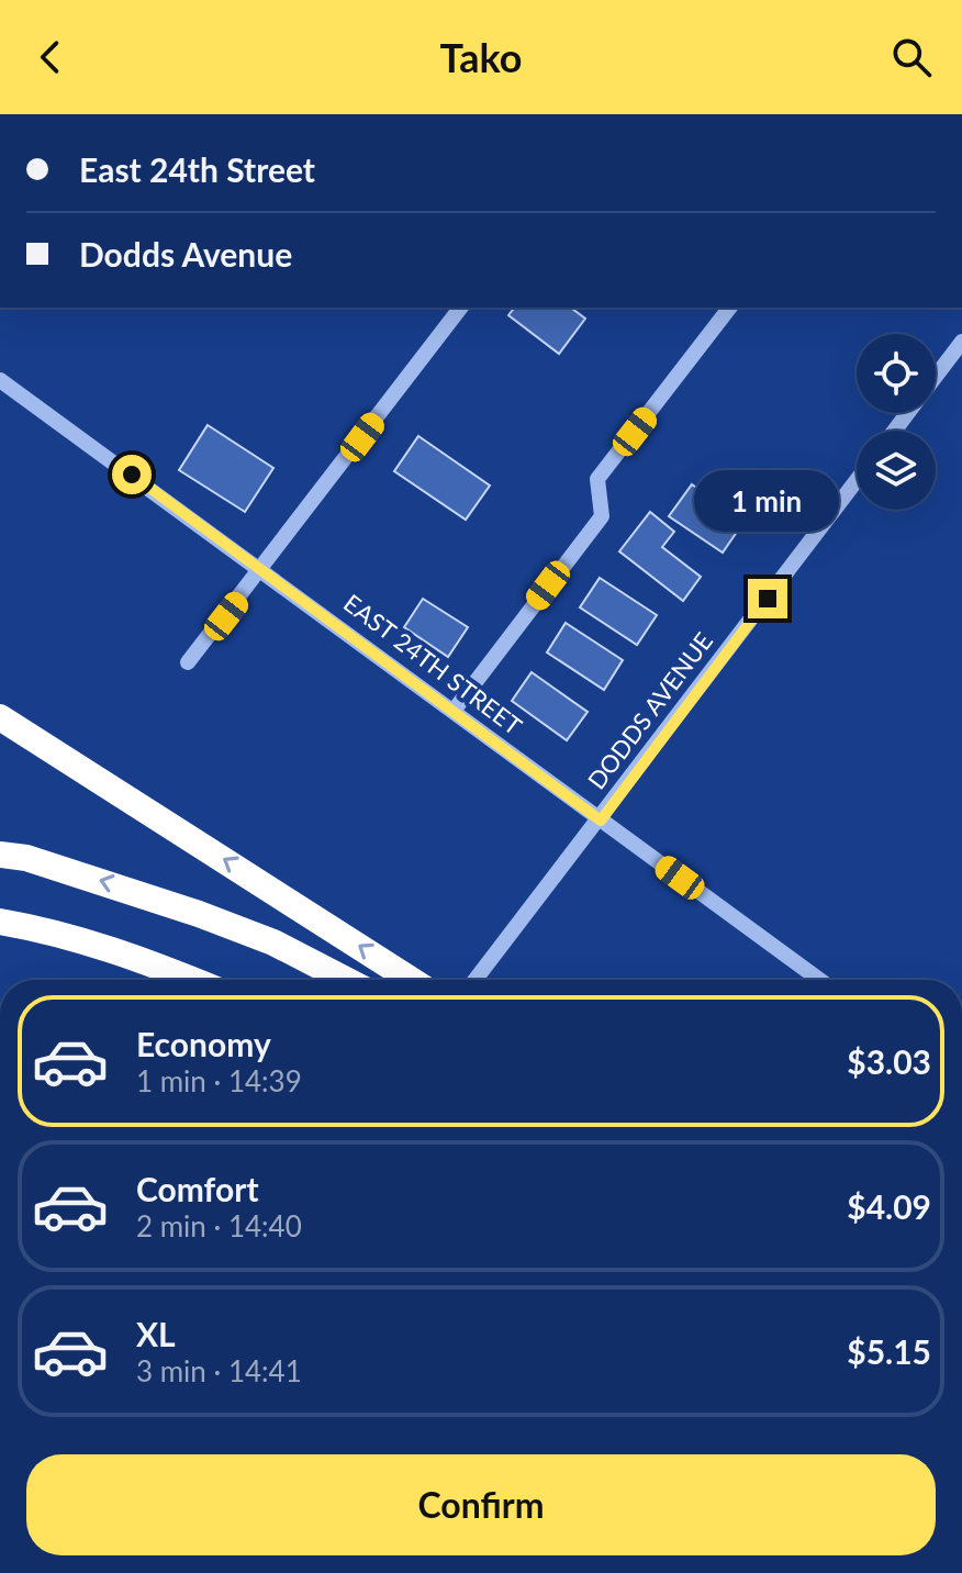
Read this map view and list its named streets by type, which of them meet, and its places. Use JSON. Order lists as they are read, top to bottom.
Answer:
{
  "streets": {
    "street": ["EAST 24TH STREET", "DODDS AVENUE"]
  },
  "crossings": [
    ["EAST 24TH STREET", "DODDS AVENUE"]
  ],
  "page": {
    "header": "Tako",
    "banner": ["East 24th Street", "Dodds Avenue"],
    "bubble": "1 min",
    "list": [
      {
        "name": "Economy",
        "note": "1 min · 14:39",
        "value": "$3.03"
      },
      {
        "name": "Comfort",
        "note": "2 min · 14:40",
        "value": "$4.09"
      },
      {
        "name": "XL",
        "note": "3 min · 14:41",
        "value": "$5.15"
      }
    ],
    "buttons": "Confirm"
  }
}
